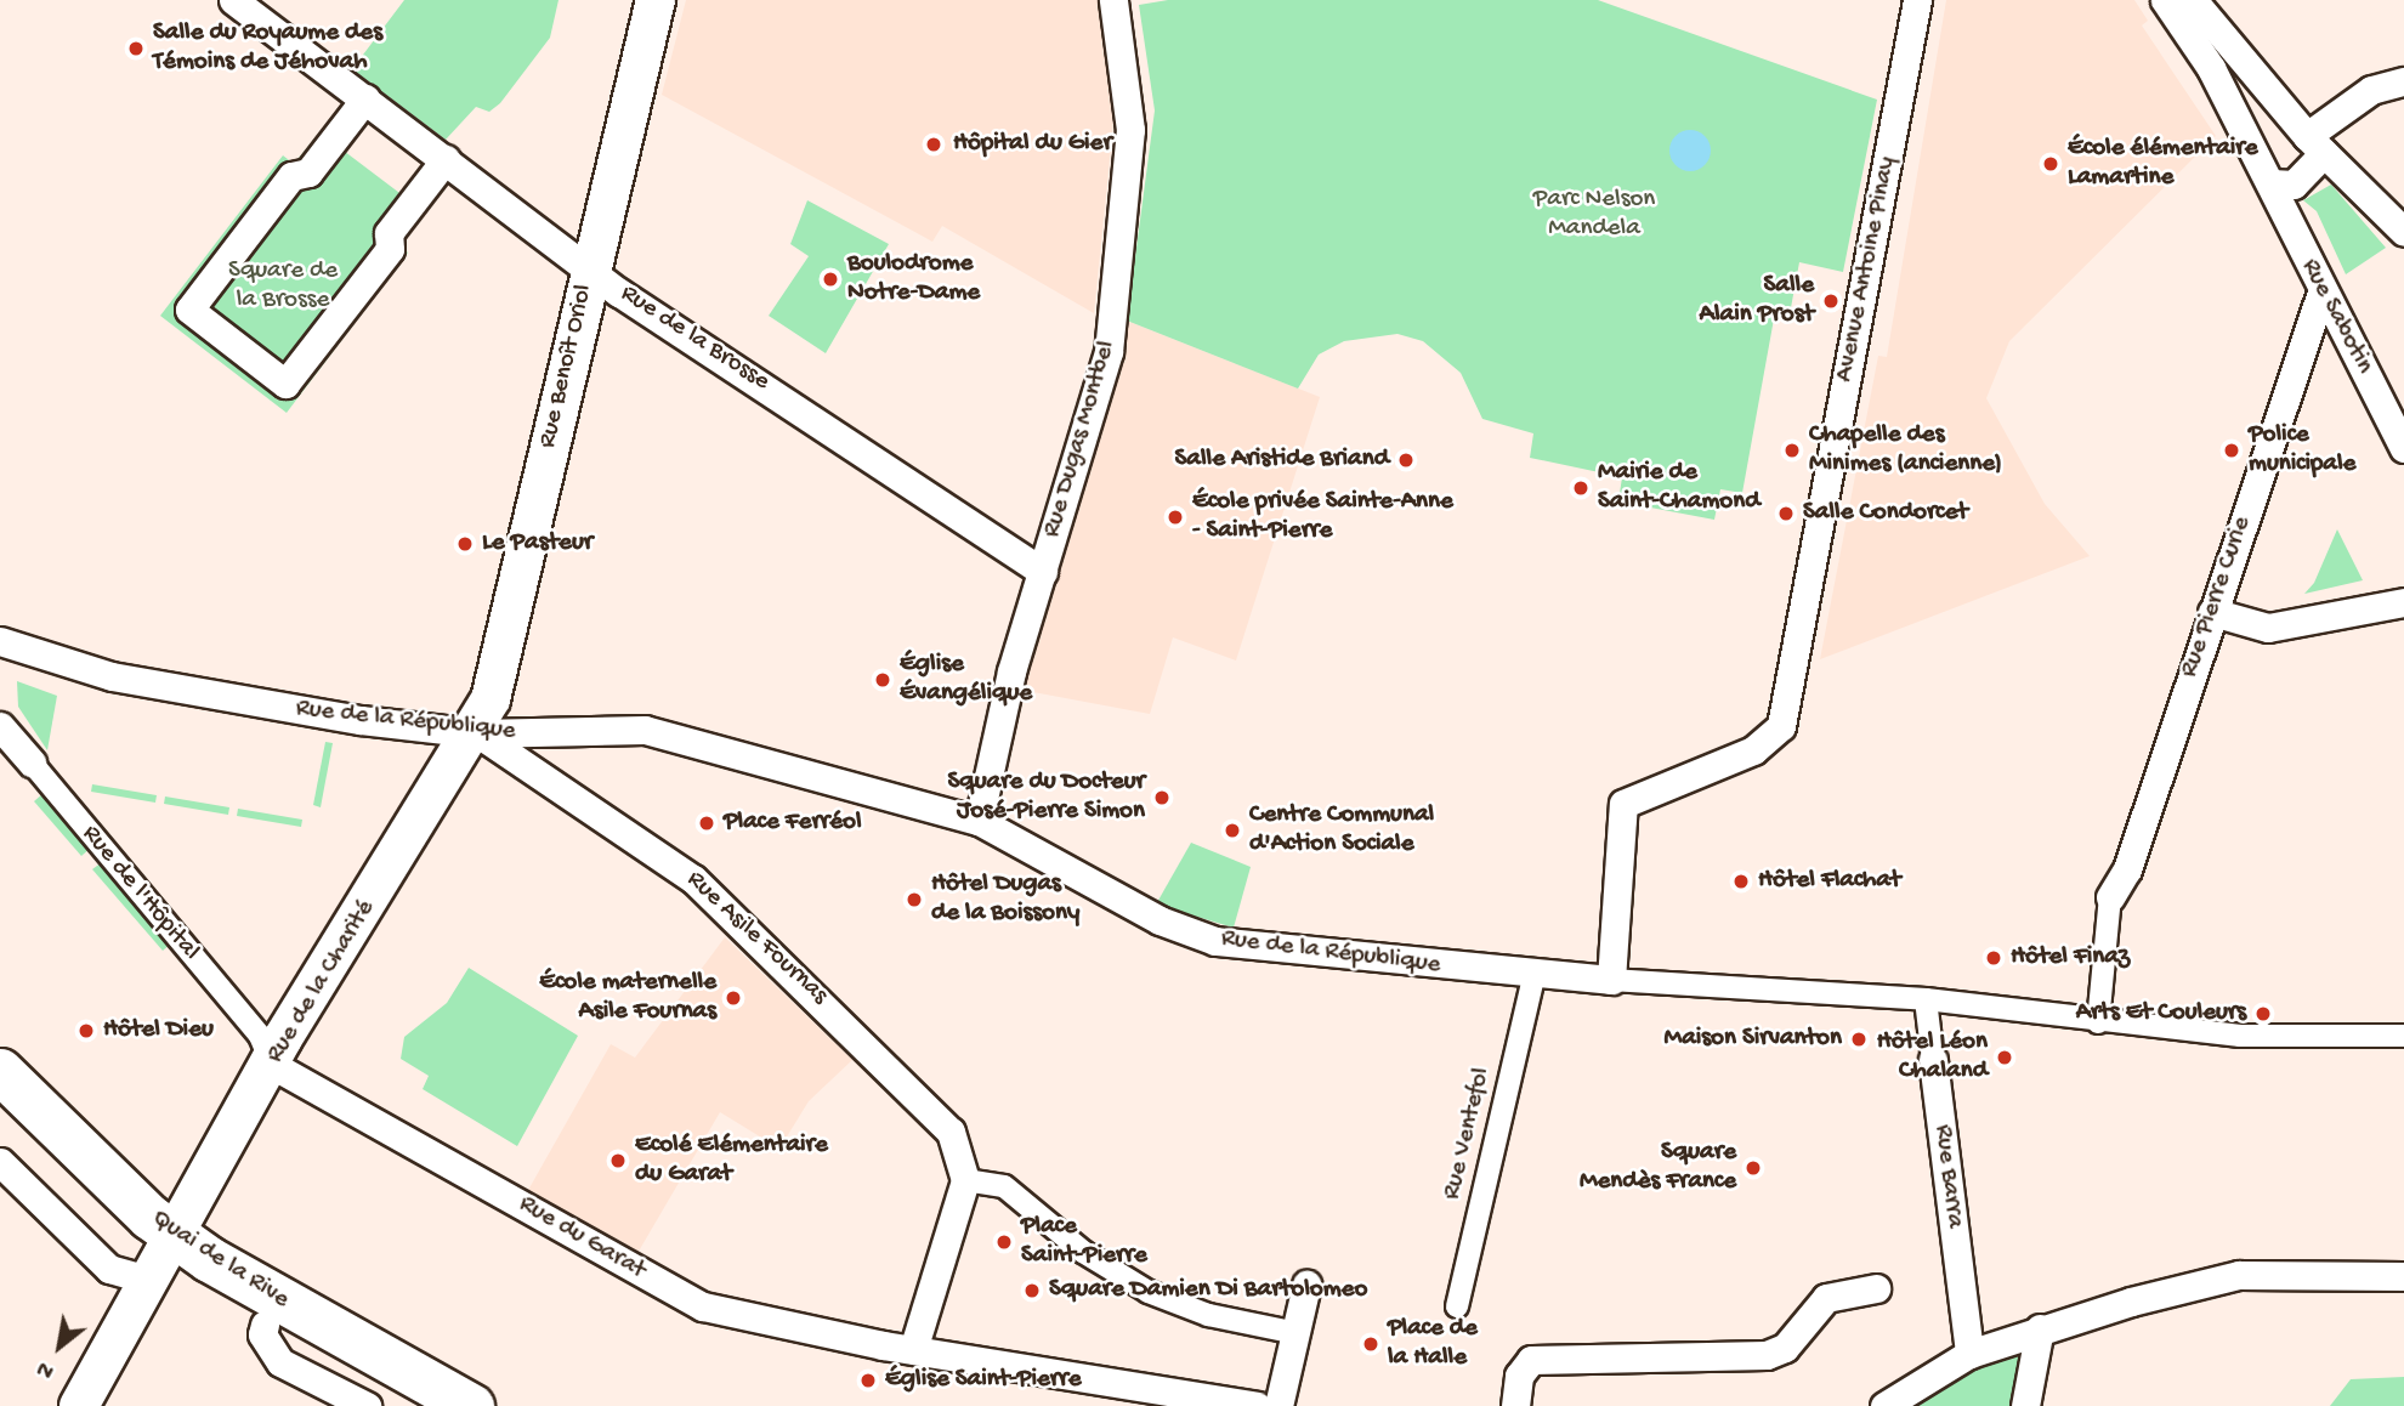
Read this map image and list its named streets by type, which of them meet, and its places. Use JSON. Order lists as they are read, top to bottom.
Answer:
{
  "streets": {
    "main road": ["Rue Benoît Oriol", "Rue de la Charité", "Quai de la Rive"],
    "street": [
      "Avenue Antoine Pinay",
      "Rue Sabotin",
      "Rue de la Brosse",
      "Rue Dugas Montbel",
      "Rue Pierre Curie",
      "Rue de la République",
      "Rue de l'Hôpital",
      "Rue Asile Fournas",
      "Rue Ventefol",
      "Rue Barra",
      "Rue du Garat"
    ]
  },
  "crossings": [
    ["Avenue Antoine Pinay", "Rue de la République"],
    ["Rue Sabotin", "Rue Pierre Curie"],
    ["Rue de la Brosse", "Rue Benoît Oriol"],
    ["Rue de la Brosse", "Rue Dugas Montbel"],
    ["Rue Benoît Oriol", "Rue de la République"],
    ["Rue Benoît Oriol", "Rue Asile Fournas"],
    ["Rue Benoît Oriol", "Rue de la Charité"],
    ["Rue Dugas Montbel", "Rue de la République"],
    ["Rue de la République", "Rue Asile Fournas"],
    ["Rue de la République", "Rue de la Charité"],
    ["Rue de la République", "Rue Ventefol"],
    ["Rue de la République", "Rue Barra"],
    ["Rue de l'Hôpital", "Rue de la Charité"],
    ["Rue de l'Hôpital", "Rue du Garat"],
    ["Rue Asile Fournas", "Rue de la Charité"],
    ["Rue de la Charité", "Rue du Garat"],
    ["Rue de la Charité", "Quai de la Rive"]
  ],
  "parks": ["Parc Nelson Mandela", "Square de la Brosse"],
  "places": [
    "Salle du Royaume des Témoins de Jéhovah",
    "Hôpital du Gier",
    "École élémentaire Lamartine",
    "Boulodrome Notre-Dame",
    "Salle Alain Prost",
    "Chapelle des Minimes (ancienne)",
    "Police municipale",
    "Salle Aristide Briand",
    "Mairie de Saint-Chamond",
    "Salle Condorcet",
    "École privée Sainte-Anne - Saint-Pierre",
    "Le Pasteur",
    "Église Évangélique",
    "Square du Docteur José-Pierre Simon",
    "Place Ferréol",
    "Centre Communal d'Action Sociale",
    "Hôtel Flachat",
    "Hôtel Dugas de la Boissony",
    "Hôtel Finaz",
    "École maternelle Asile Fournas",
    "Arts Et Couleurs",
    "Hôtel Dieu",
    "Maison Sirvanton",
    "Hôtel Léon Chaland",
    "Ecolé Elémentaire du Garat",
    "Square Mendès France",
    "Place Saint-Pierre",
    "Square Damien Di Bartolomeo",
    "Place de la Halle",
    "Église Saint-Pierre"
  ],
  "north": "bottom left"
}
